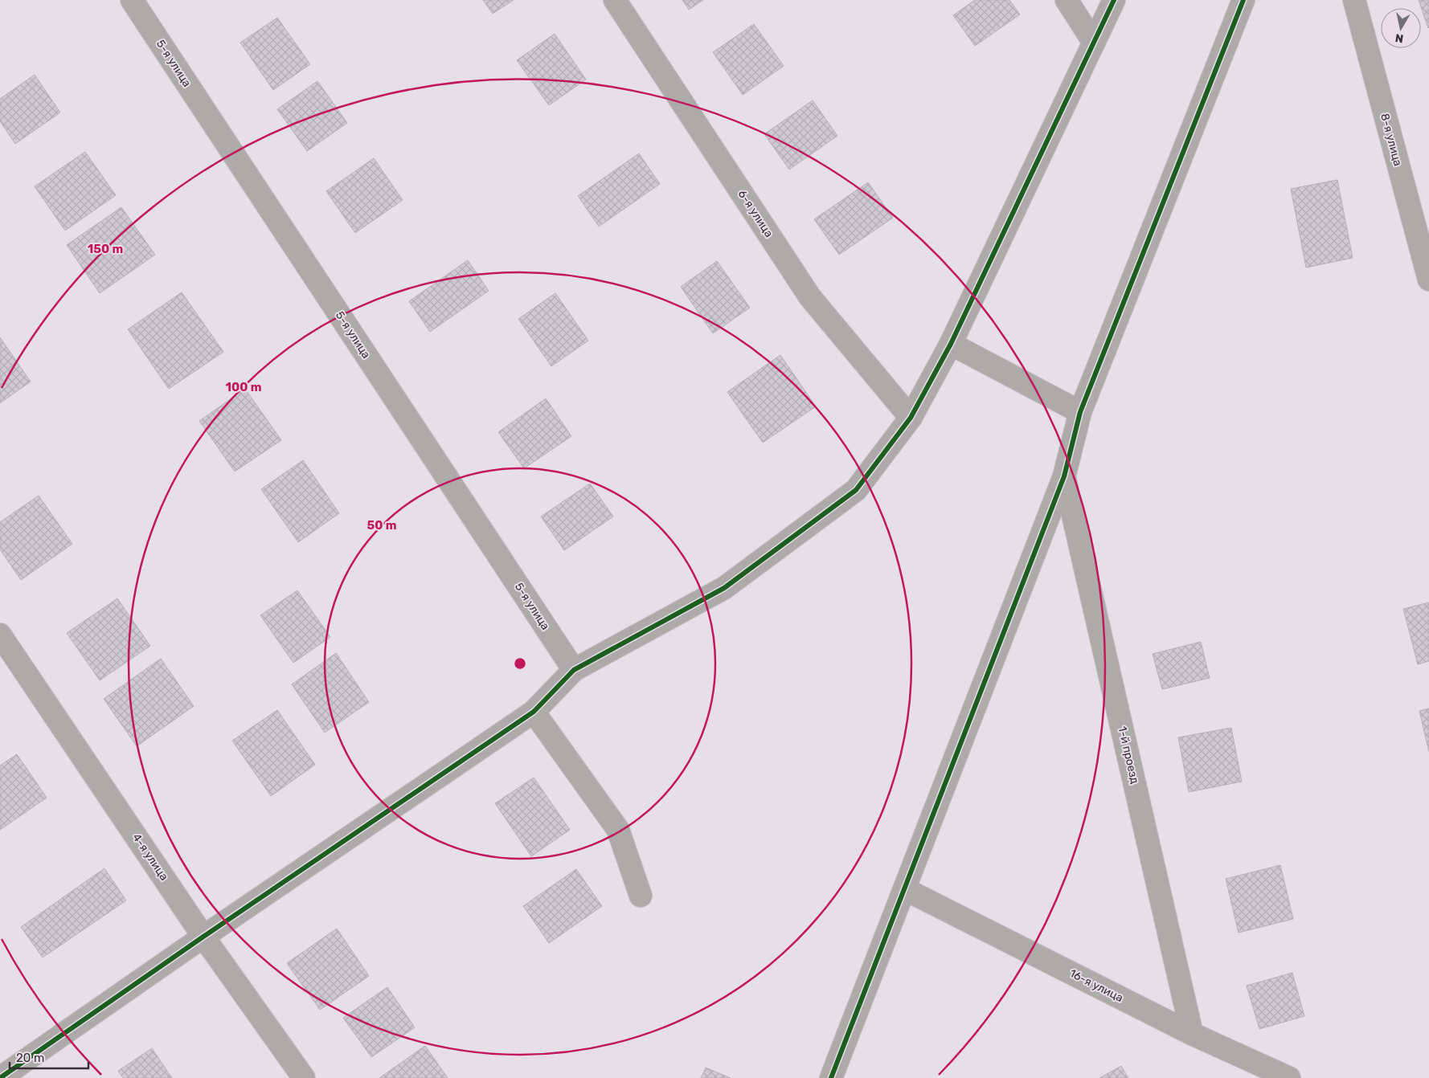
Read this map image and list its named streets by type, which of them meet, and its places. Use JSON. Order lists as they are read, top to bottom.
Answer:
{
  "streets": {
    "street": [
      "5-я улица",
      "8-я улица",
      "6-я улица",
      "1-й проезд",
      "4-я улица",
      "16-я улица"
    ]
  },
  "crossings": [
    ["1-й проезд", "16-я улица"]
  ],
  "scale_bar": "20 m",
  "north": "bottom",
  "rings": ["150 m", "100 m", "50 m"]
}
